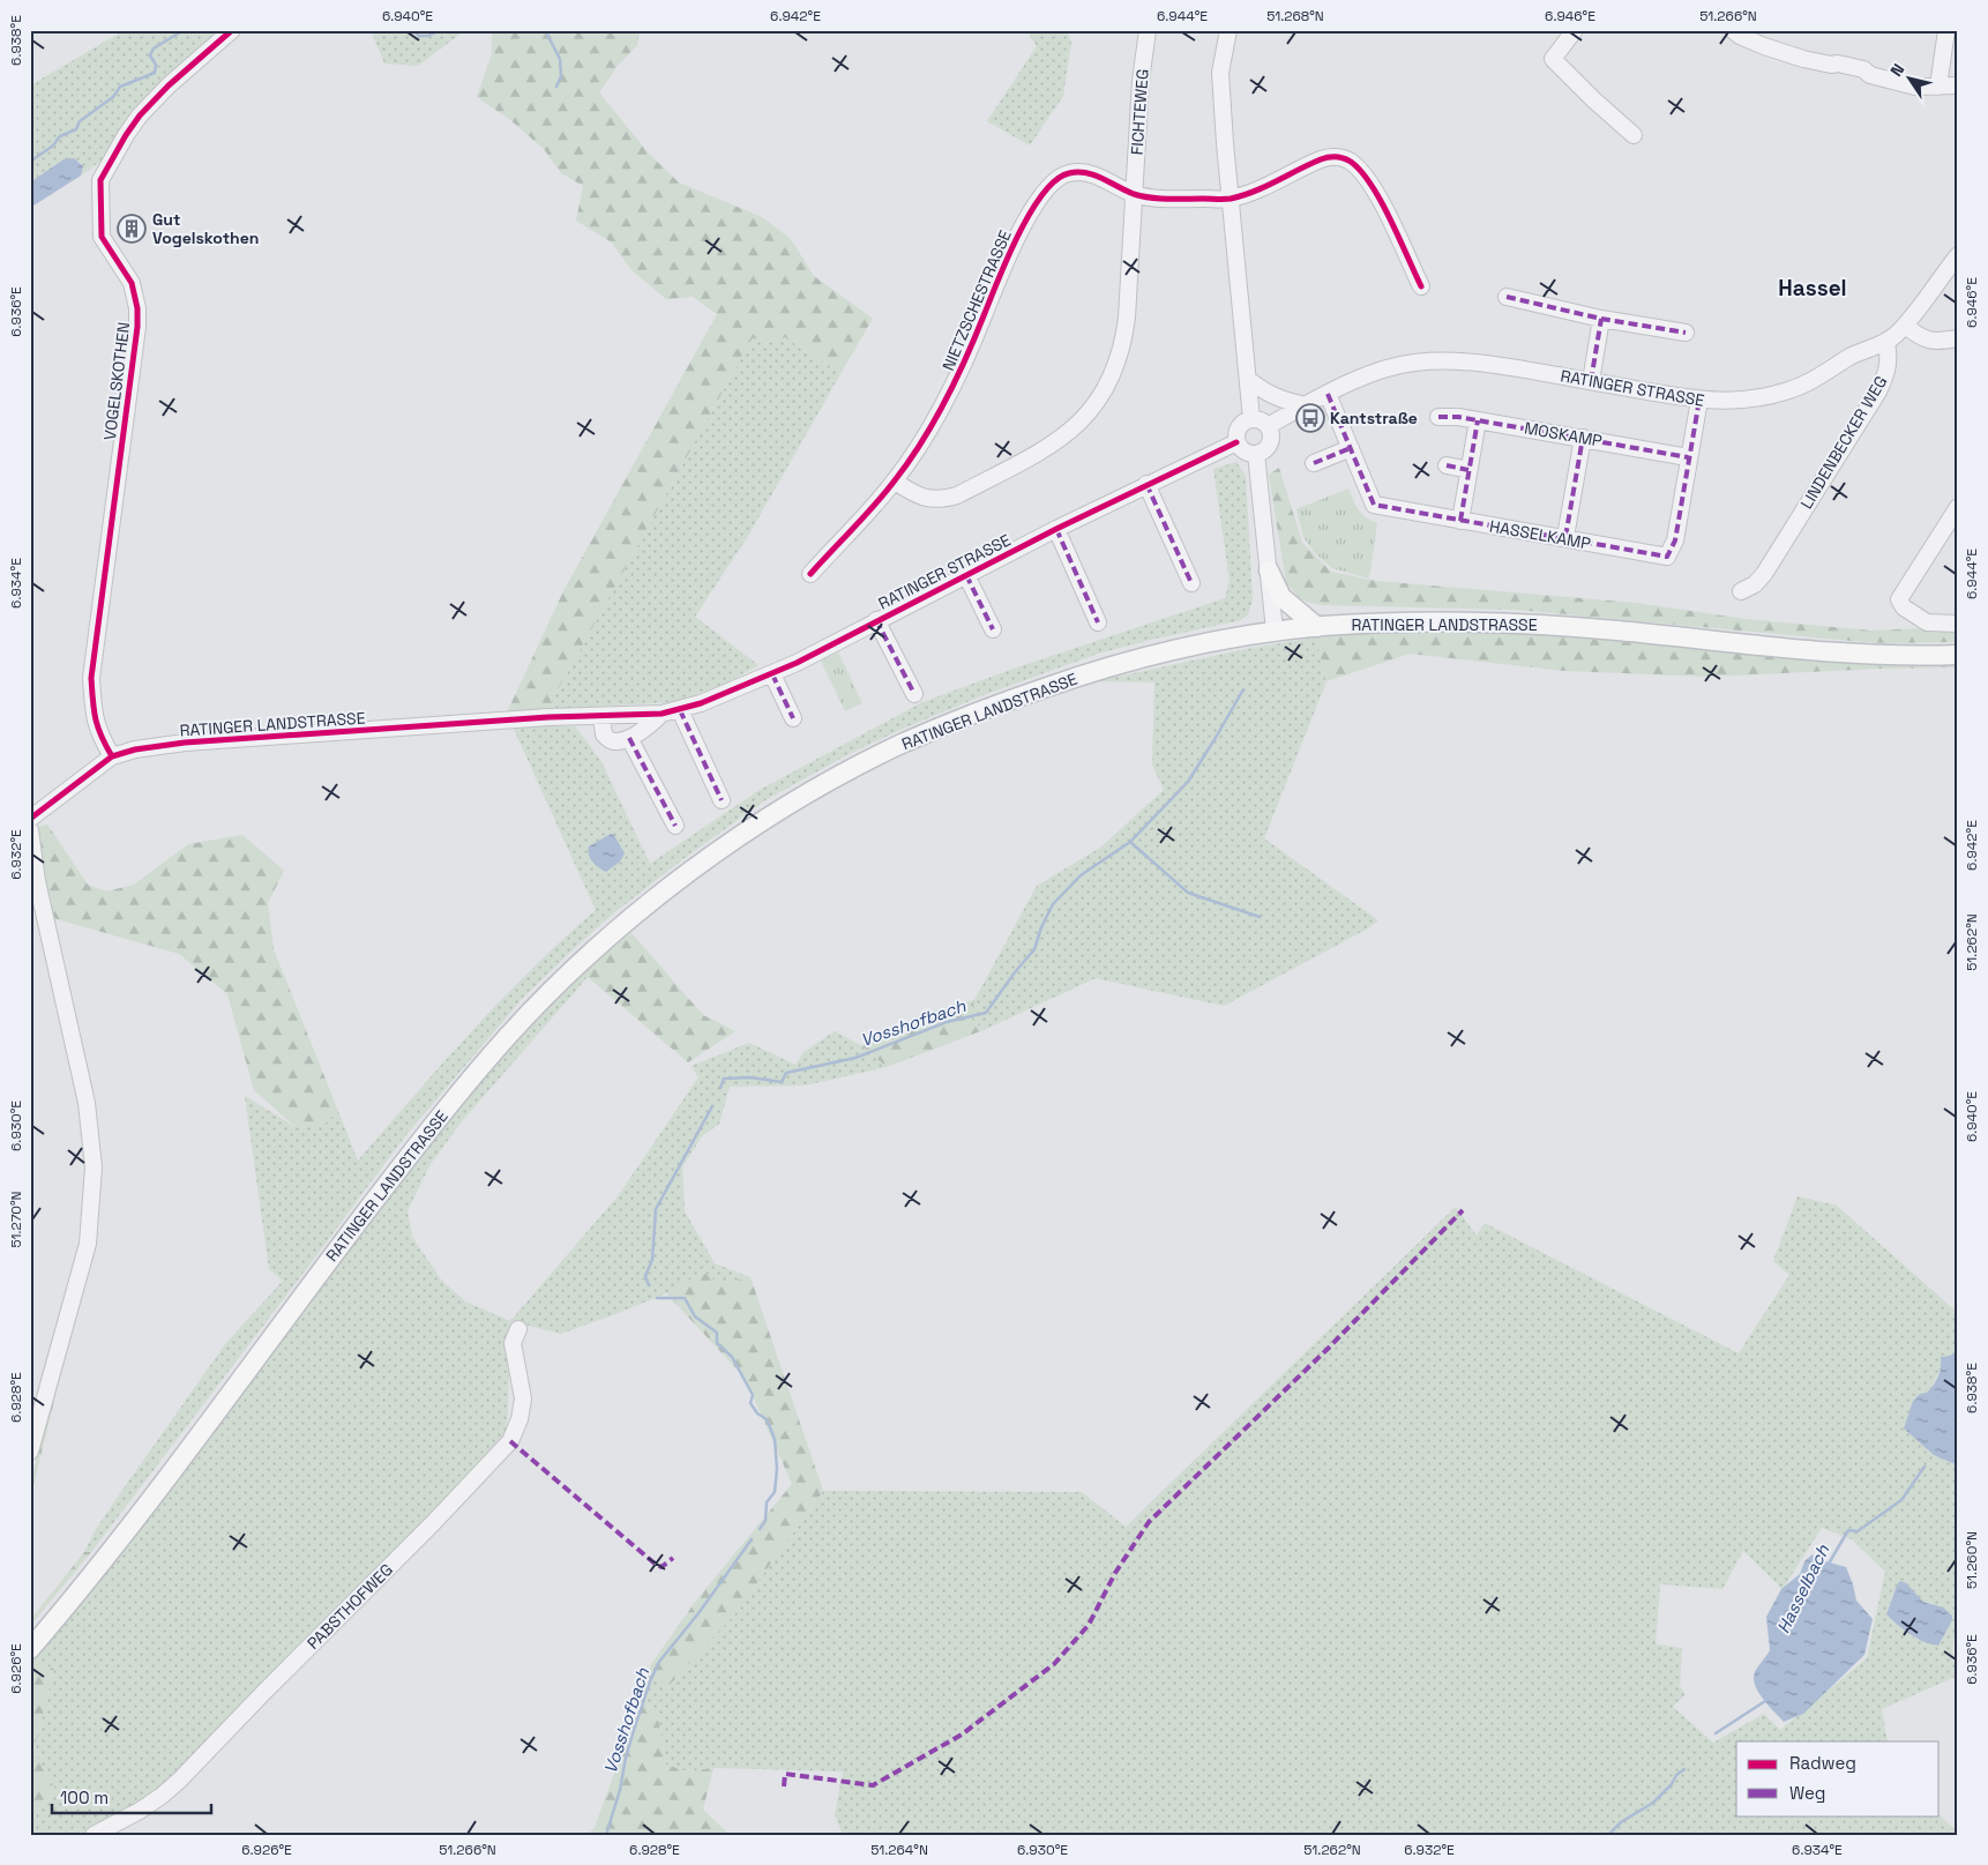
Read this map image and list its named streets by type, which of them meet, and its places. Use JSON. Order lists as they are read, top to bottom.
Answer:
{
  "streets": {
    "main road": ["RATINGER LANDSTRASSE"],
    "street": [
      "FICHTEWEG",
      "NIETZSCHESTRASSE",
      "VOGELSKOTHEN",
      "RATINGER STRASSE",
      "MOSKAMP",
      "LINDENBECKER WEG",
      "HASSELKAMP",
      "PABSTHOFWEG"
    ]
  },
  "crossings": [
    ["FICHTEWEG", "NIETZSCHESTRASSE"],
    ["VOGELSKOTHEN", "RATINGER LANDSTRASSE"],
    ["RATINGER STRASSE", "LINDENBECKER WEG"],
    ["RATINGER STRASSE", "HASSELKAMP"],
    ["RATINGER STRASSE", "RATINGER LANDSTRASSE"],
    ["MOSKAMP", "HASSELKAMP"]
  ],
  "districts": ["Hassel"],
  "water": ["Vosshofbach", "Hasselbach"],
  "places": {
    "building": ["Gut Vogelskothen"],
    "bus stop": ["Kantstraße"]
  },
  "legend": ["Radweg", "Weg"],
  "scale_bar": "100 m",
  "north": "top left",
  "coordinates": [
    "6.940°E",
    "6.942°E",
    "6.944°E",
    "51.268°N",
    "6.946°E",
    "51.266°N",
    "6.938°E",
    "6.936°E",
    "6.934°E",
    "6.932°E",
    "51.262°N",
    "6.930°E",
    "51.270°N",
    "6.928°E",
    "51.260°N",
    "6.926°E",
    "51.264°N"
  ]
}
